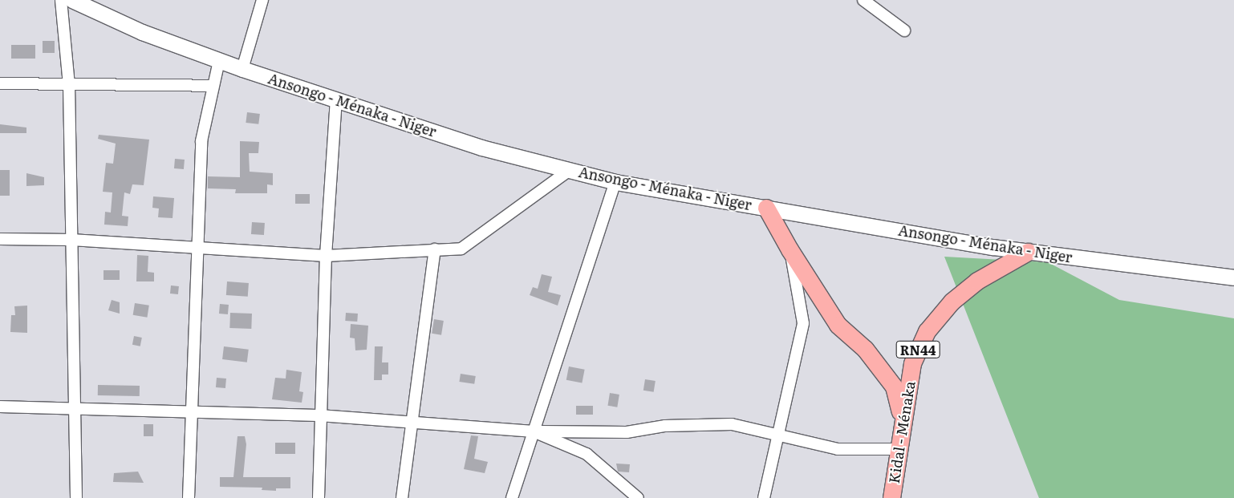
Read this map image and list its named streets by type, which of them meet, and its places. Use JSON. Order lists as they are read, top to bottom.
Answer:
{
  "streets": {
    "main road": ["Ansongo - Ménaka - Niger", "RN44", "Kidal - Ménaka"]
  },
  "crossings": [
    ["Ansongo - Ménaka - Niger", "RN44"],
    ["Ansongo - Ménaka - Niger", "Kidal - Ménaka"],
    ["RN44", "Kidal - Ménaka"]
  ]
}
